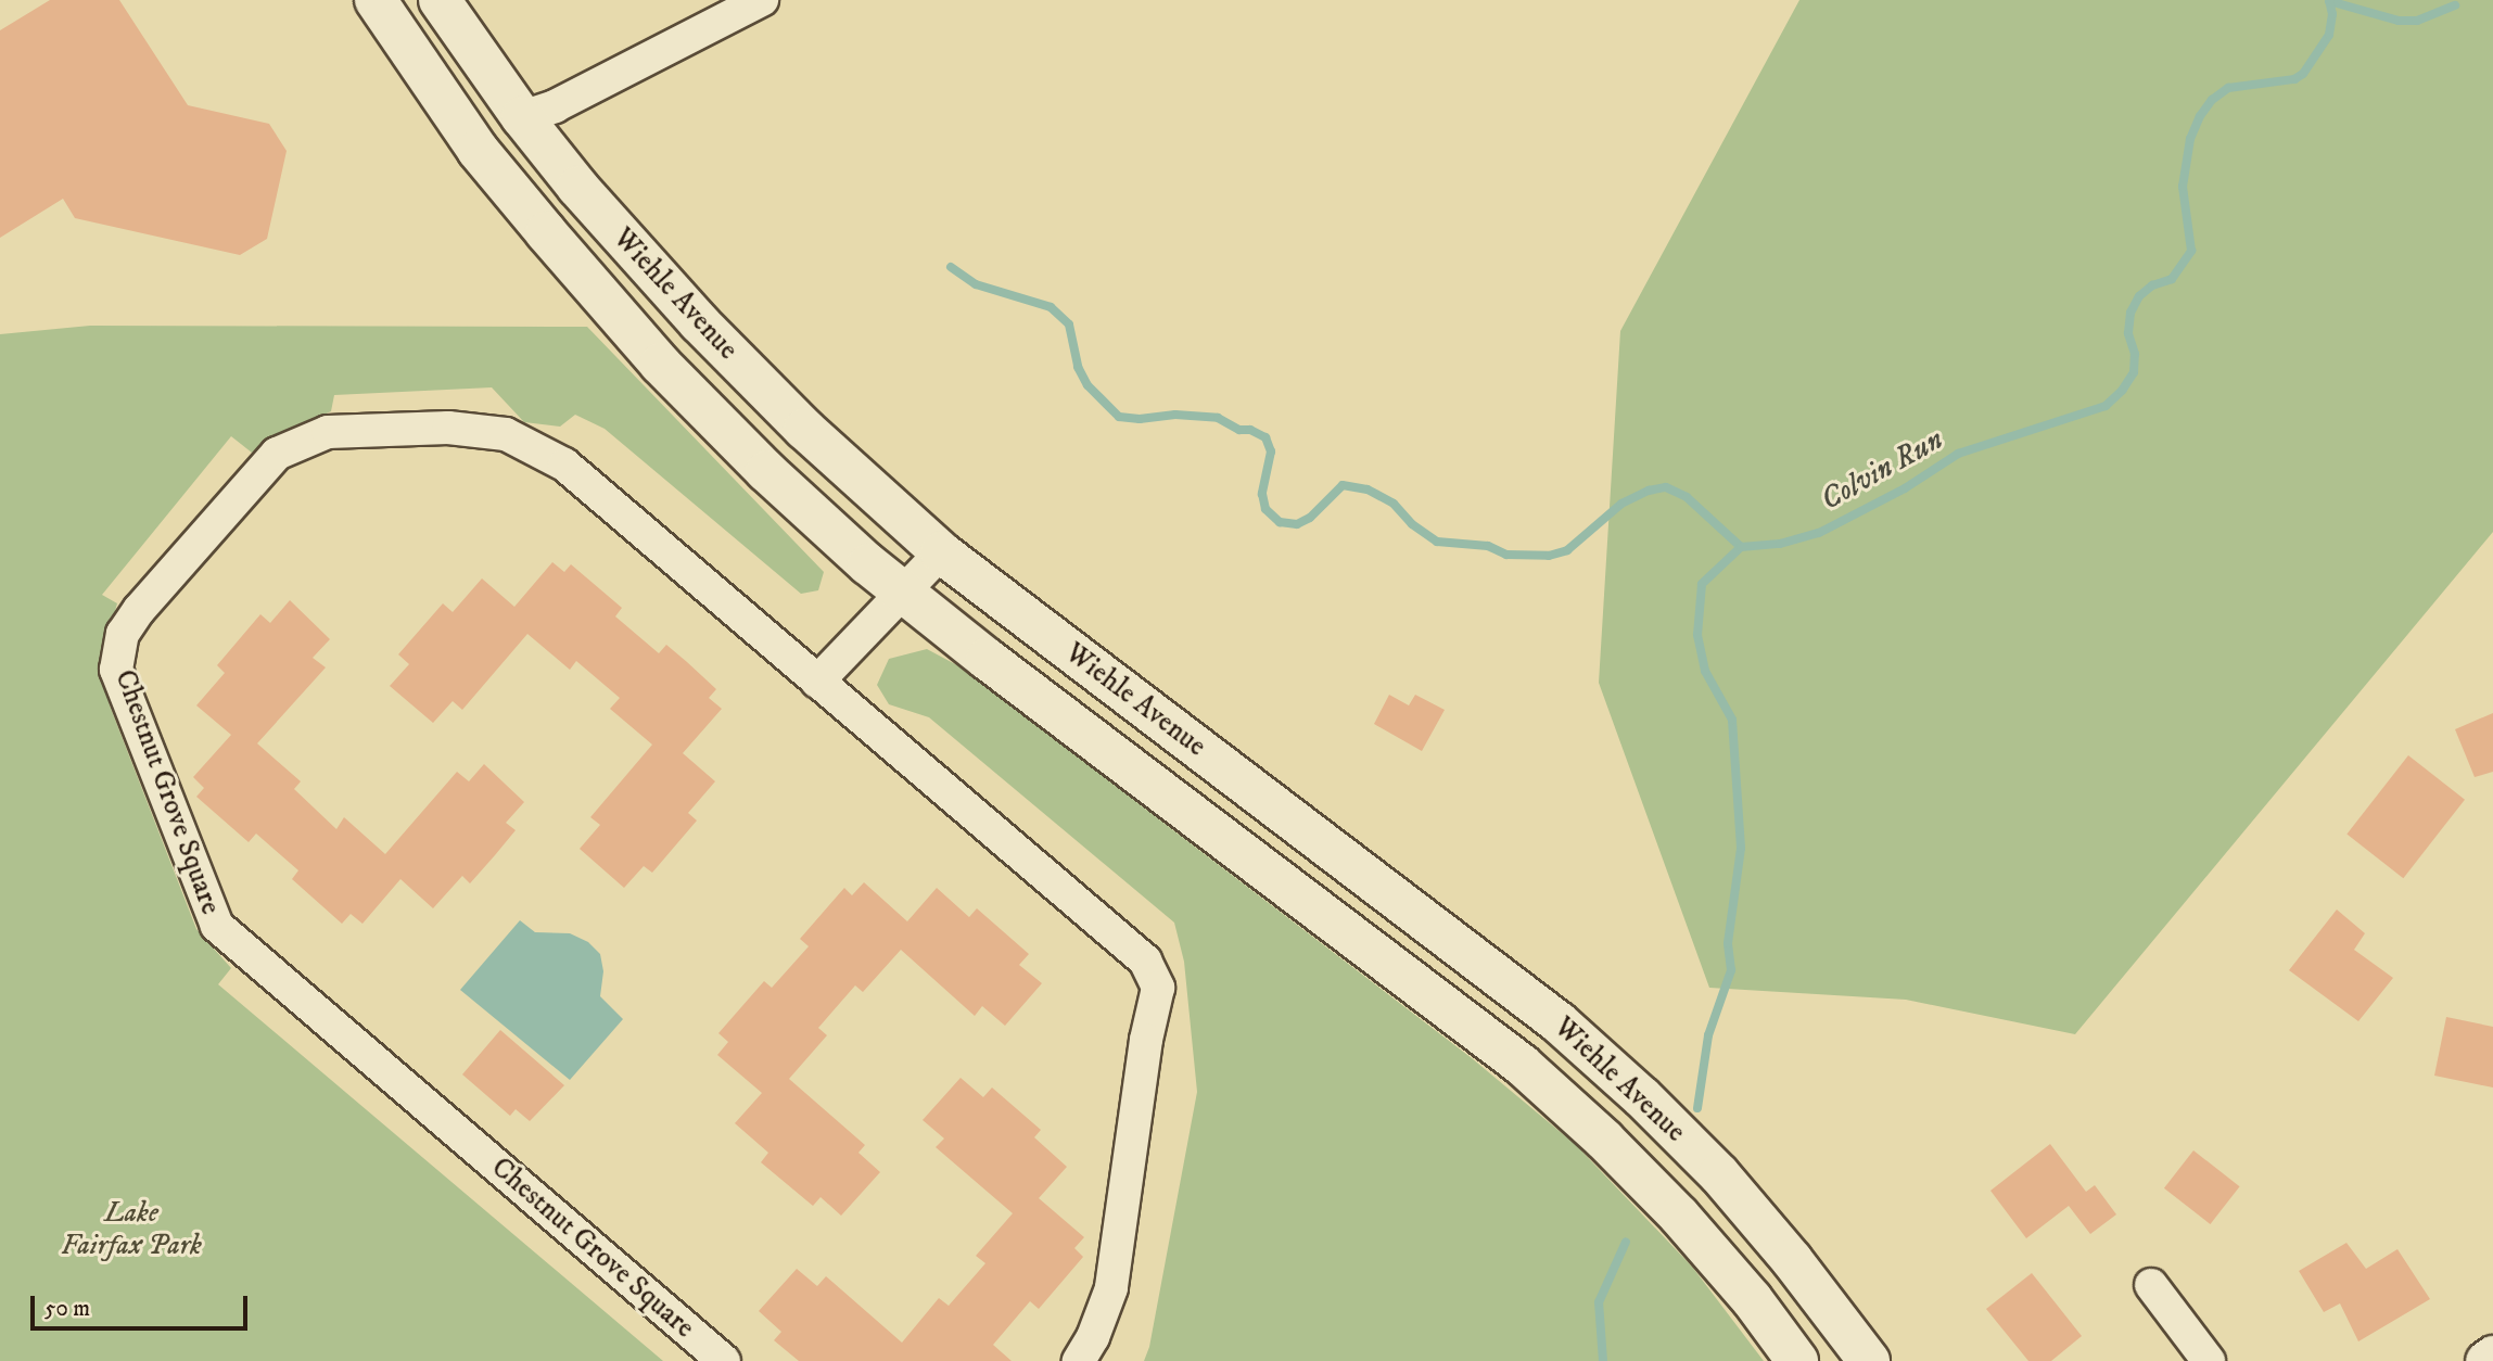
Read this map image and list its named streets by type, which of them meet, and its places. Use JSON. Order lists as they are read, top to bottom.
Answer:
{
  "streets": {
    "main road": ["Wiehle Avenue"],
    "street": ["Chestnut Grove Square"]
  },
  "water": ["Colvin Run"],
  "parks": ["Lake Fairfax Park"],
  "scale_bar": "50 m"
}
